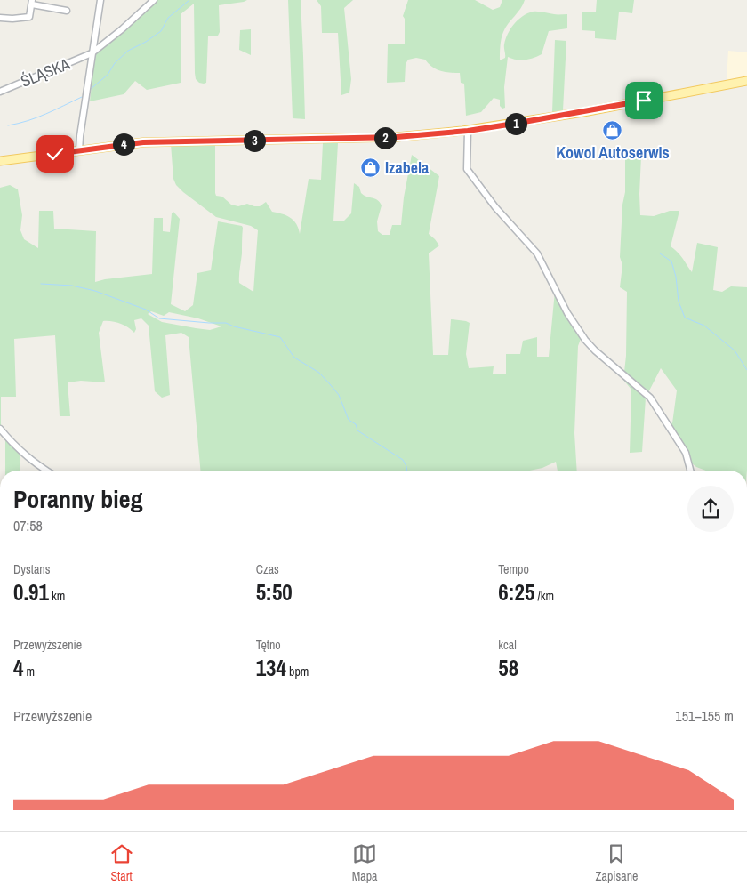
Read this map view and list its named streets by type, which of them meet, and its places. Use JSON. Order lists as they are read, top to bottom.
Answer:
{
  "streets": {
    "street": ["ŚLĄSKA"]
  },
  "places": {
    "shop": ["Kowol Autoserwis", "Izabela"]
  },
  "page": {
    "pins": [
      "1",
      "2",
      "3",
      "4"
    ],
    "heading": ["Poranny bieg", "07:58"],
    "stats": [
      ["Dystans", "0.91 km"],
      ["Czas", "5:50"],
      ["Tempo", "6:25 /km"],
      ["Przewyższenie", "4 m"],
      ["Tętno", "134 bpm"],
      ["kcal", "58"]
    ],
    "chart": ["Przewyższenie", "151–155 m"],
    "tabs": ["Start", "Mapa", "Zapisane"]
  }
}
